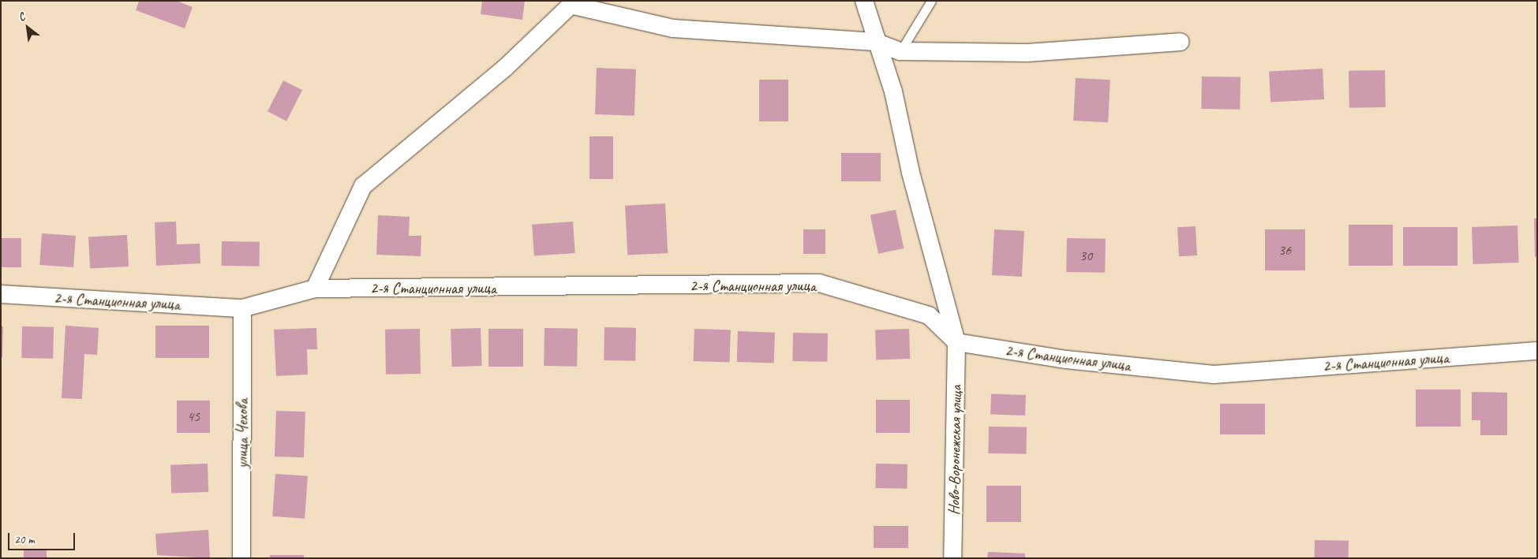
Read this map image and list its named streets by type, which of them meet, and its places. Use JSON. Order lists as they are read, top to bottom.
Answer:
{
  "streets": {
    "street": ["2-я Станционная улица", "улица Чехова", "Ново-Воронежская улица"]
  },
  "crossings": [
    ["2-я Станционная улица", "улица Чехова"],
    ["2-я Станционная улица", "Ново-Воронежская улица"]
  ],
  "house_numbers": ["36", "30", "45"],
  "scale_bar": "20 m",
  "north": "top left"
}
